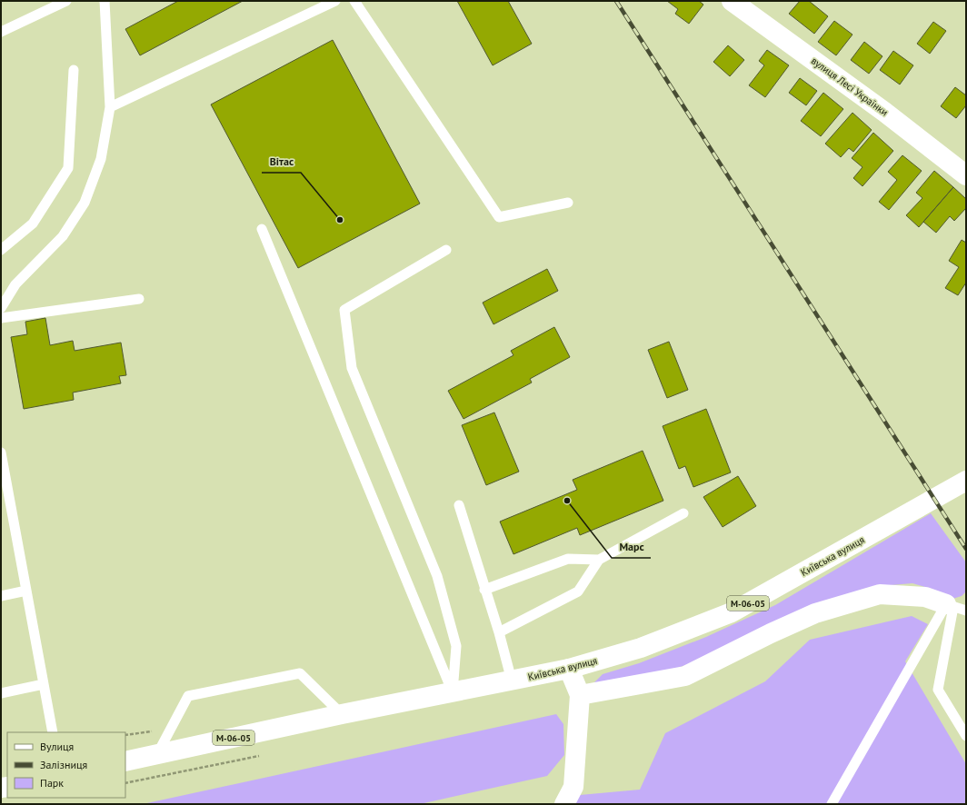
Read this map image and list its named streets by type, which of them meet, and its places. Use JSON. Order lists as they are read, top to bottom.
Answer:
{
  "streets": {
    "main road": ["вулиця Лесі Українки", "Київська вулиця", "М-06-05"]
  },
  "places": ["Вітас", "Марс"],
  "legend": ["Вулиця", "Залізниця", "Парк"]
}
